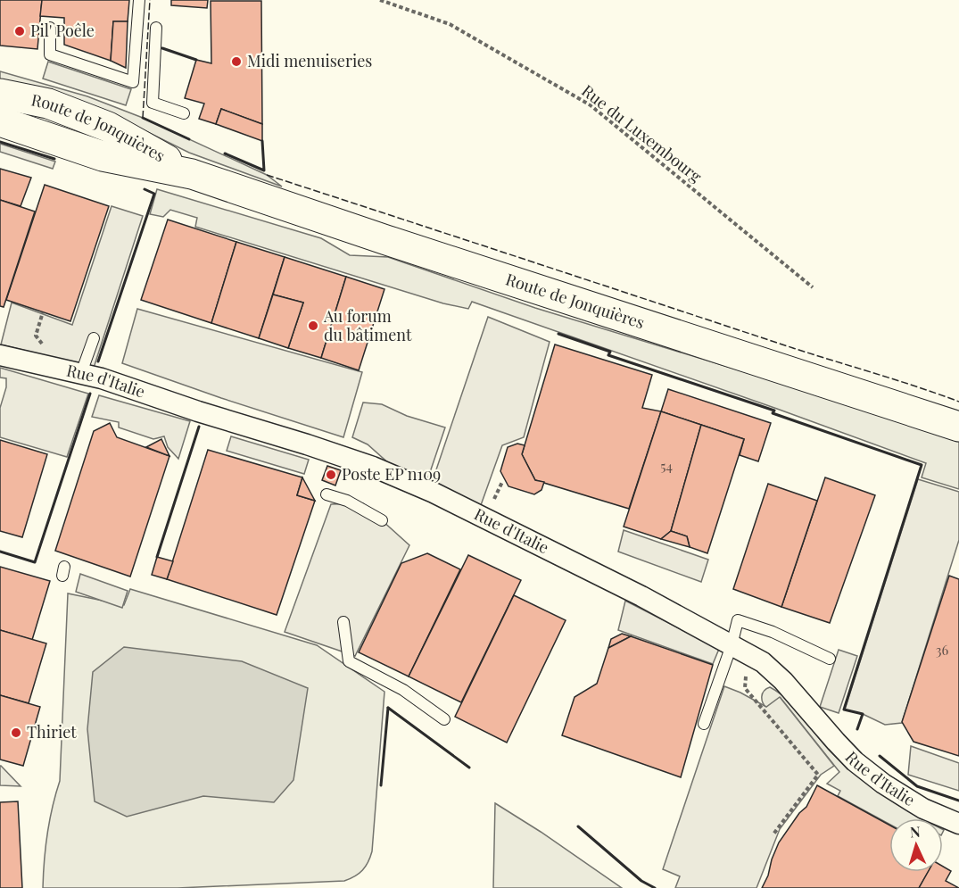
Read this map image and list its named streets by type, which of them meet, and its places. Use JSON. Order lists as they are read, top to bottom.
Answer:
{
  "streets": {
    "main road": ["Route de Jonquières"],
    "street": ["Rue d'Italie"],
    "path": ["Rue du Luxembourg"]
  },
  "places": [
    "Pil' Poêle",
    "Midi menuiseries",
    "Au forum du bâtiment",
    "Poste EP n109",
    "Thiriet"
  ],
  "house_numbers": ["54", "36"],
  "north": "top"
}
